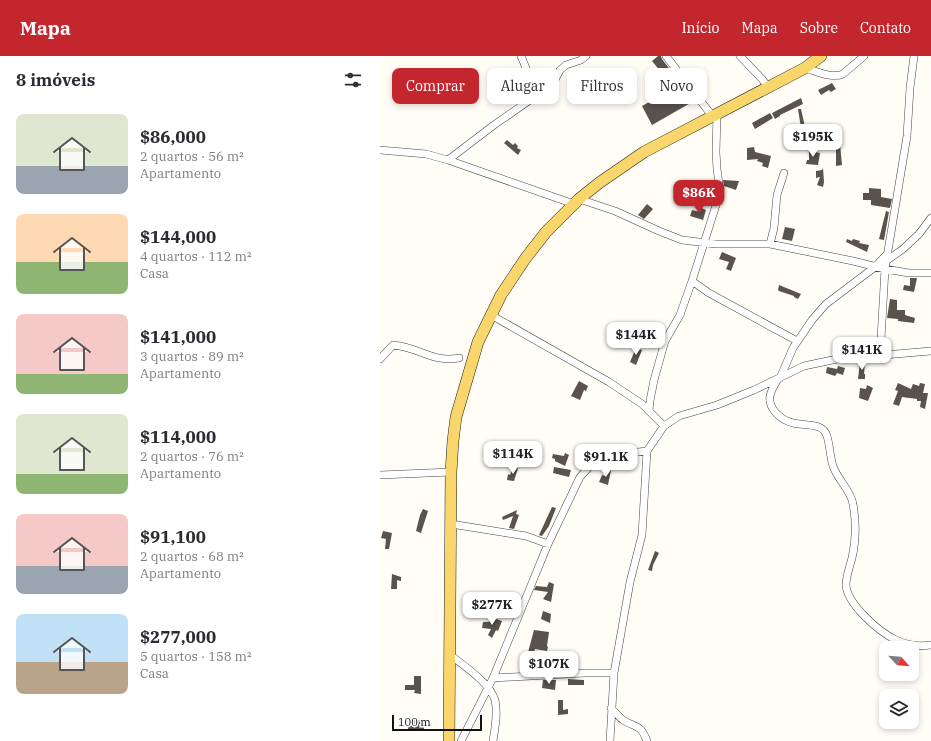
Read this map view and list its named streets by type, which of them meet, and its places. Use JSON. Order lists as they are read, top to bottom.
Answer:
{
  "scale_bar": "100 m",
  "north": "bottom right",
  "page": {
    "header": "Mapa",
    "nav": [
      "Início",
      "Mapa",
      "Sobre",
      "Contato"
    ],
    "heading": "8 imóveis",
    "chip": [
      "Comprar",
      "Alugar",
      "Filtros",
      "Novo"
    ],
    "list": [
      {
        "name": "$86,000",
        "note": "2 quartos · 56 m² · Apartamento"
      },
      {
        "name": "$144,000",
        "note": "4 quartos · 112 m² · Casa"
      },
      {
        "name": "$141,000",
        "note": "3 quartos · 89 m² · Apartamento"
      },
      {
        "name": "$114,000",
        "note": "2 quartos · 76 m² · Apartamento"
      },
      {
        "name": "$91,100",
        "note": "2 quartos · 68 m² · Apartamento"
      },
      {
        "name": "$277,000",
        "note": "5 quartos · 158 m² · Casa"
      }
    ],
    "price": [
      "$195K",
      "$86K",
      "$144K",
      "$141K",
      "$114K",
      "$91.1K",
      "$277K",
      "$107K"
    ],
    "scale": "100 m"
  }
}
